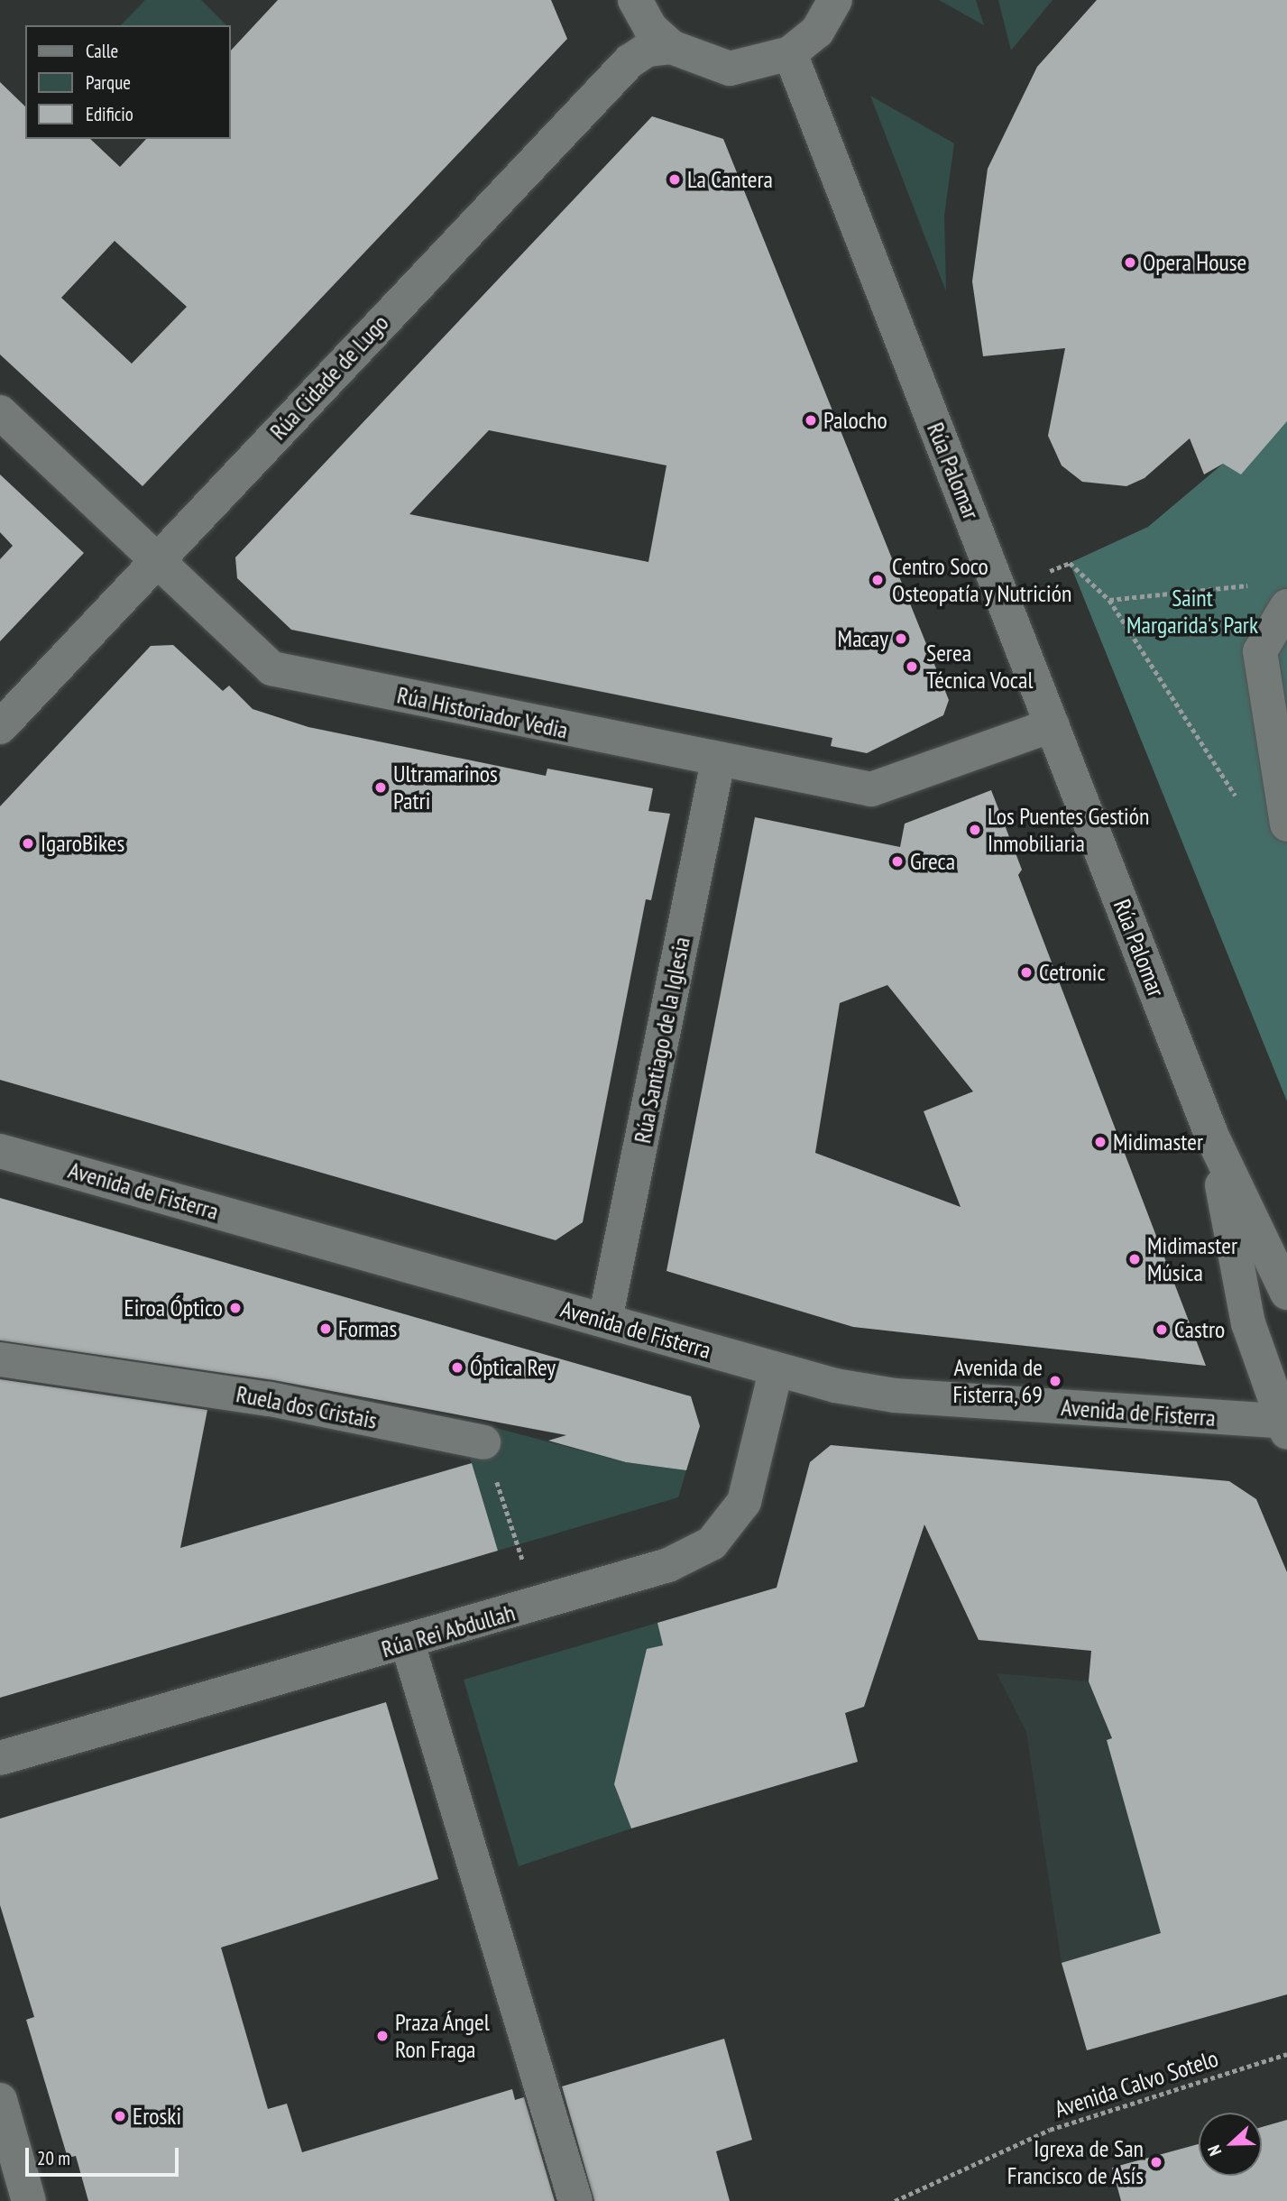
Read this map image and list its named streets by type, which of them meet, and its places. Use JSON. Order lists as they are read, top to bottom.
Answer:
{
  "streets": {
    "street": [
      "Rúa Cidade de Lugo",
      "Rúa Palomar",
      "Rúa Historiador Vedia",
      "Rúa Santiago de la Iglesia",
      "Avenida de Fisterra",
      "Ruela dos Cristais",
      "Rúa Rei Abdullah"
    ],
    "path": ["Avenida Calvo Sotelo"]
  },
  "crossings": [
    ["Rúa Cidade de Lugo", "Rúa Historiador Vedia"],
    ["Rúa Palomar", "Rúa Historiador Vedia"],
    ["Rúa Palomar", "Avenida de Fisterra"],
    ["Rúa Historiador Vedia", "Rúa Santiago de la Iglesia"],
    ["Rúa Santiago de la Iglesia", "Avenida de Fisterra"],
    ["Avenida de Fisterra", "Rúa Rei Abdullah"]
  ],
  "parks": ["Saint Margarida's Park"],
  "places": [
    "La Cantera",
    "Opera House",
    "Palocho",
    "Centro Soco Osteopatía y Nutrición",
    "Macay",
    "Serea Técnica Vocal",
    "Ultramarinos Patri",
    "Los Puentes Gestión Inmobiliaria",
    "IgaroBikes",
    "Greca",
    "Cetronic",
    "Midimaster",
    "Midimaster Música",
    "Eiroa Óptico",
    "Formas",
    "Castro",
    "Óptica Rey",
    "Avenida de Fisterra, 69",
    "Praza Ángel Ron Fraga",
    "Eroski",
    "Igrexa de San Francisco de Asís"
  ],
  "legend": ["Calle", "Parque", "Edificio"],
  "scale_bar": "20 m",
  "north": "left"
}
